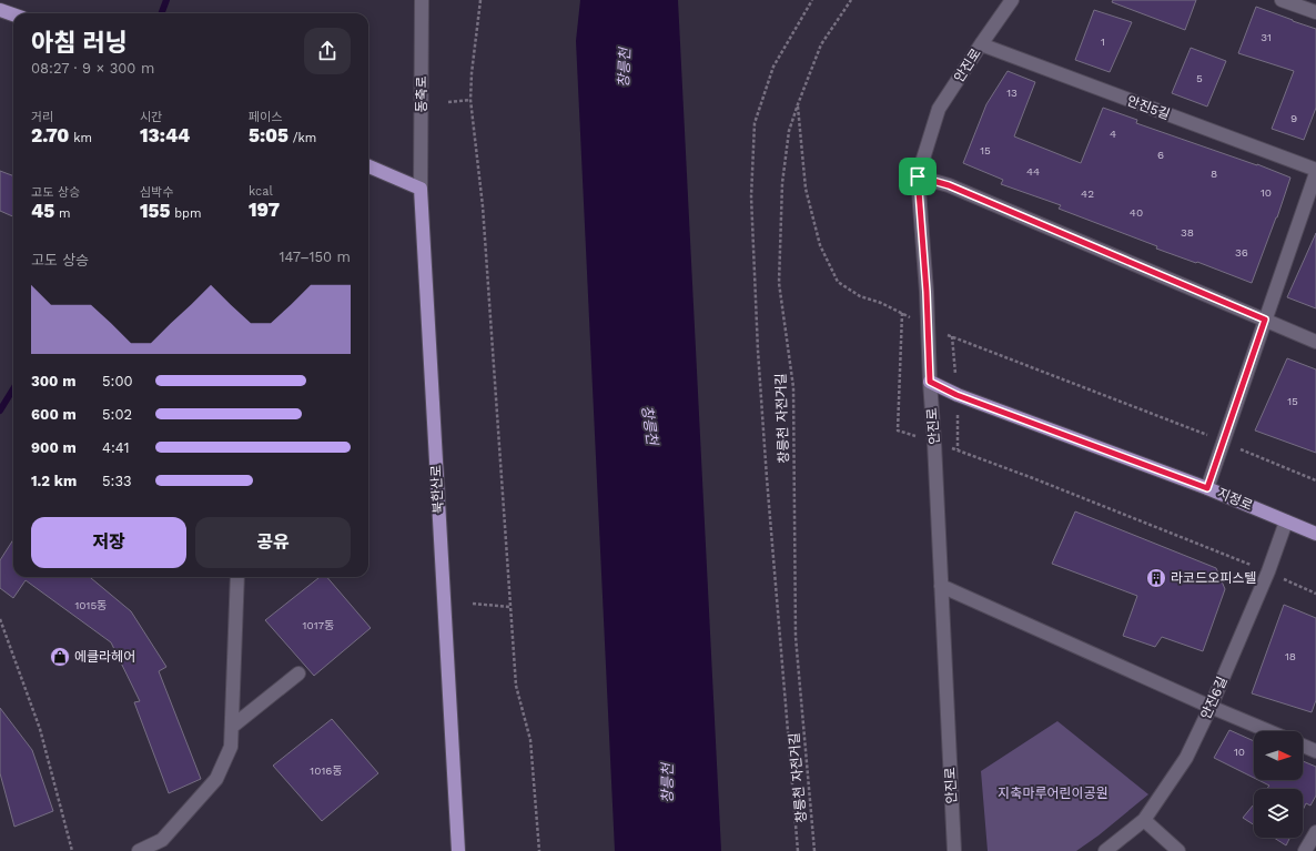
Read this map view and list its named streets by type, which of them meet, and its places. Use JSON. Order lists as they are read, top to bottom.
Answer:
{
  "streets": {
    "main road": ["북한산로", "지정로"],
    "street": [
      "안진로",
      "동축로",
      "안진5길",
      "안진6길"
    ],
    "path": ["창릉천 자전거길"]
  },
  "crossings": [
    ["안진로", "안진5길"],
    ["안진로", "지정로"],
    ["동축로", "북한산로"],
    ["지정로", "안진6길"]
  ],
  "water": ["창릉천"],
  "parks": ["지축마루어린이공원"],
  "places": {
    "building": ["라코드오피스텔"],
    "shop": ["에클라헤어"]
  },
  "house_numbers": [
    "31",
    "1",
    "5",
    "13",
    "9",
    "4",
    "15",
    "6",
    "44",
    "8",
    "10",
    "42",
    "40",
    "38",
    "36",
    "15",
    "1015동",
    "1017동",
    "18",
    "10",
    "1016동"
  ],
  "north": "right",
  "page": {
    "heading": ["아침 러닝", "08:27 · 9 × 300 m"],
    "stats": [
      ["거리", "2.70 km"],
      ["시간", "13:44"],
      ["페이스", "5:05 /km"],
      ["고도 상승", "45 m"],
      ["심박수", "155 bpm"],
      ["kcal", "197"]
    ],
    "chart": ["고도 상승", "147–150 m"],
    "list": [
      {
        "name": "300 m",
        "note": "5:00"
      },
      {
        "name": "600 m",
        "note": "5:02"
      },
      {
        "name": "900 m",
        "note": "4:41"
      },
      {
        "name": "1.2 km",
        "note": "5:33"
      }
    ],
    "buttons": ["저장", "공유"]
  }
}
